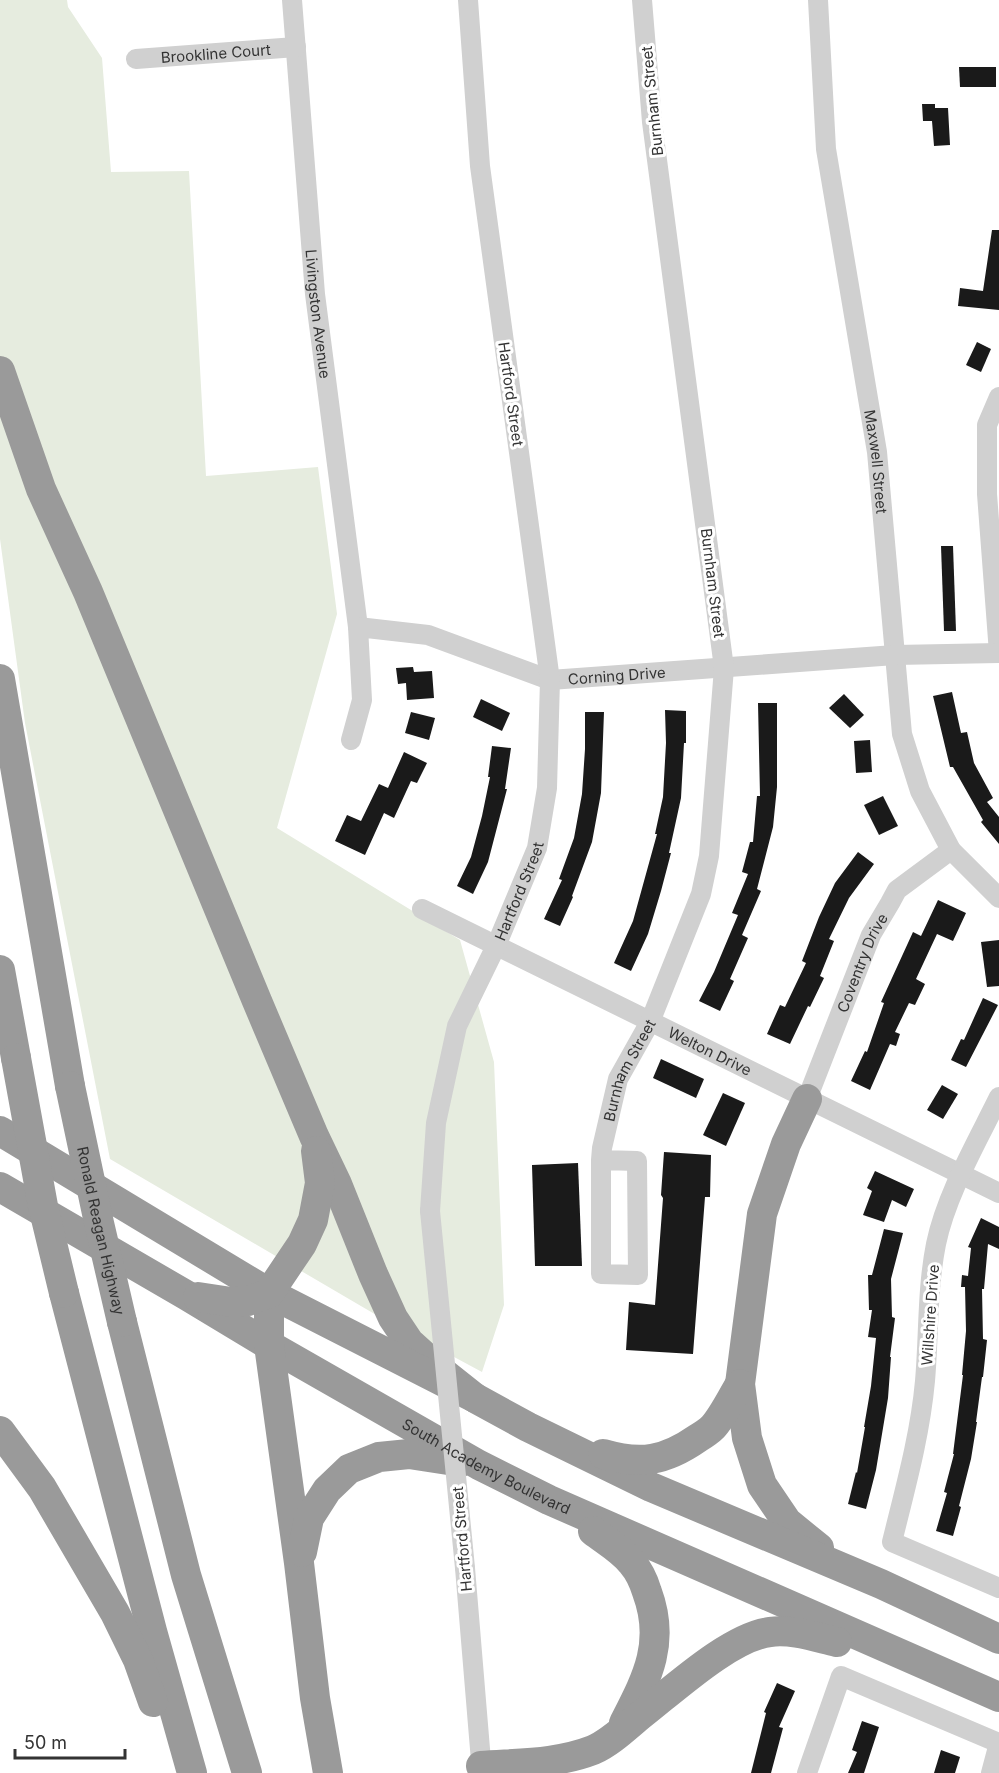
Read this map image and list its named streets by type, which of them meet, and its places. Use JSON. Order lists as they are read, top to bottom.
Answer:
{
  "streets": {
    "highway": ["Ronald Reagan Highway", "South Academy Boulevard"],
    "street": [
      "Brookline Court",
      "Burnham Street",
      "Livingston Avenue",
      "Hartford Street",
      "Maxwell Street",
      "Corning Drive",
      "Coventry Drive",
      "Welton Drive",
      "Willshire Drive"
    ]
  },
  "crossings": [
    ["Brookline Court", "Livingston Avenue"],
    ["Burnham Street", "Corning Drive"],
    ["Burnham Street", "Welton Drive"],
    ["Livingston Avenue", "Corning Drive"],
    ["Hartford Street", "Corning Drive"],
    ["Hartford Street", "Welton Drive"],
    ["Maxwell Street", "Corning Drive"],
    ["Maxwell Street", "Coventry Drive"],
    ["Coventry Drive", "Welton Drive"],
    ["Welton Drive", "Willshire Drive"]
  ],
  "scale_bar": "50 m"
}
